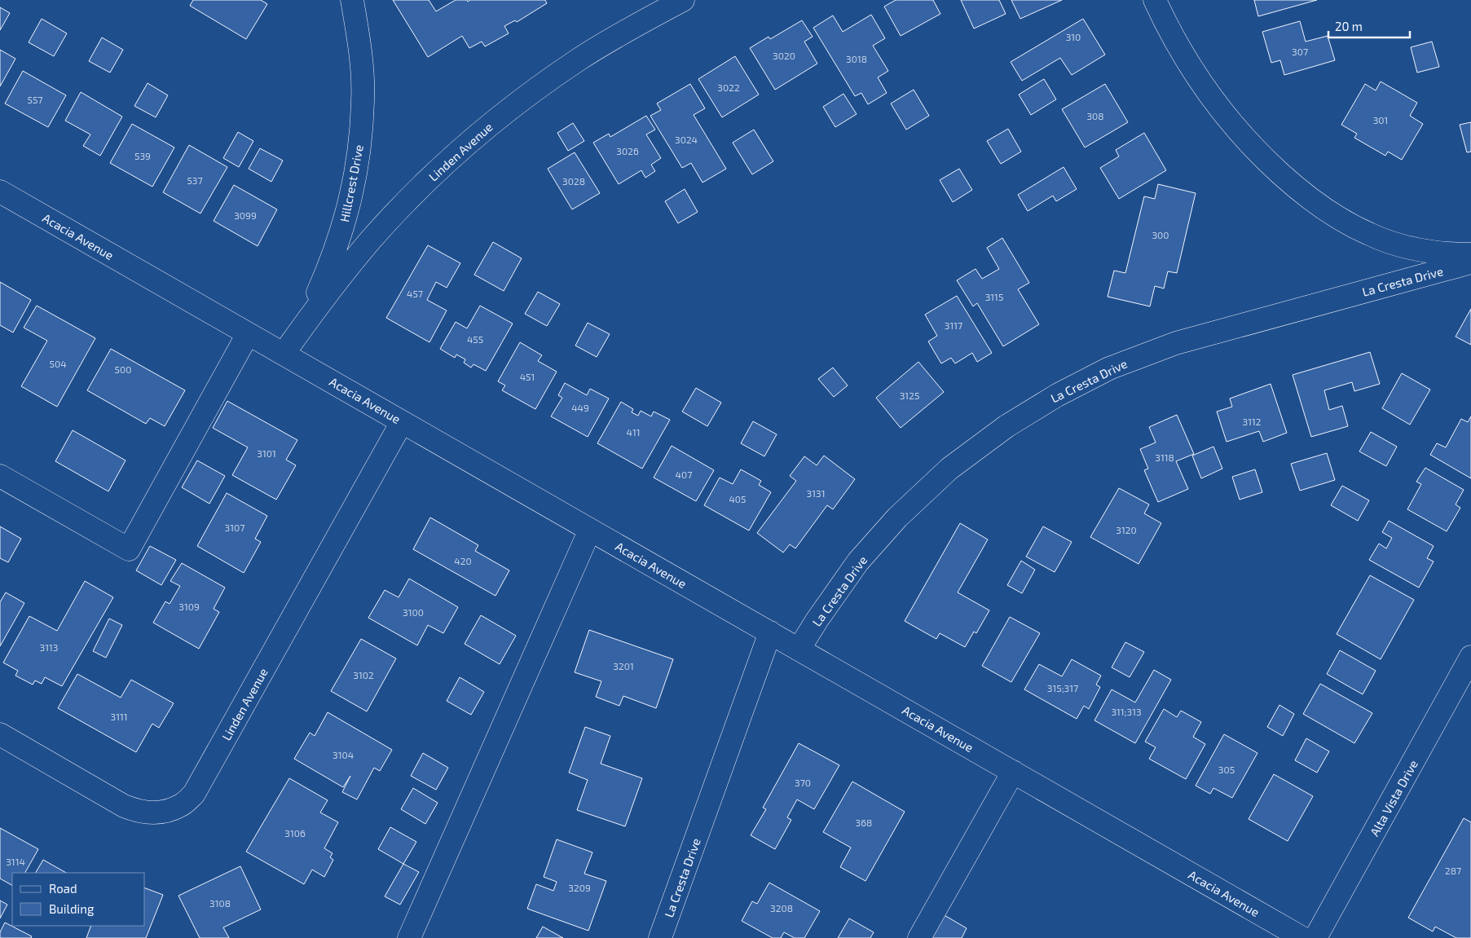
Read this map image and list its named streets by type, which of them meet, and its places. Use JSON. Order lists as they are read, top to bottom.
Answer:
{
  "streets": {
    "street": [
      "Linden Avenue",
      "Hillcrest Drive",
      "Acacia Avenue",
      "La Cresta Drive",
      "Alta Vista Drive"
    ]
  },
  "crossings": [
    ["Linden Avenue", "Hillcrest Drive"],
    ["Linden Avenue", "Acacia Avenue"],
    ["Hillcrest Drive", "Acacia Avenue"],
    ["Acacia Avenue", "La Cresta Drive"]
  ],
  "house_numbers": [
    "310",
    "307",
    "3020",
    "3018",
    "3022",
    "557",
    "308",
    "301",
    "3024",
    "3026",
    "539",
    "537",
    "3028",
    "3099",
    "300",
    "457",
    "3115",
    "3117",
    "455",
    "504",
    "500",
    "451",
    "3125",
    "449",
    "3112",
    "411",
    "3101",
    "3118",
    "407",
    "3131",
    "405",
    "3107",
    "3120",
    "420",
    "3109",
    "3100",
    "3113",
    "3201",
    "3102",
    "315;317",
    "311;313",
    "3111",
    "3104",
    "305",
    "370",
    "368",
    "3106",
    "3114",
    "287",
    "3209",
    "3108",
    "3208"
  ],
  "legend": ["Road", "Building"],
  "scale_bar": "20 m"
}
